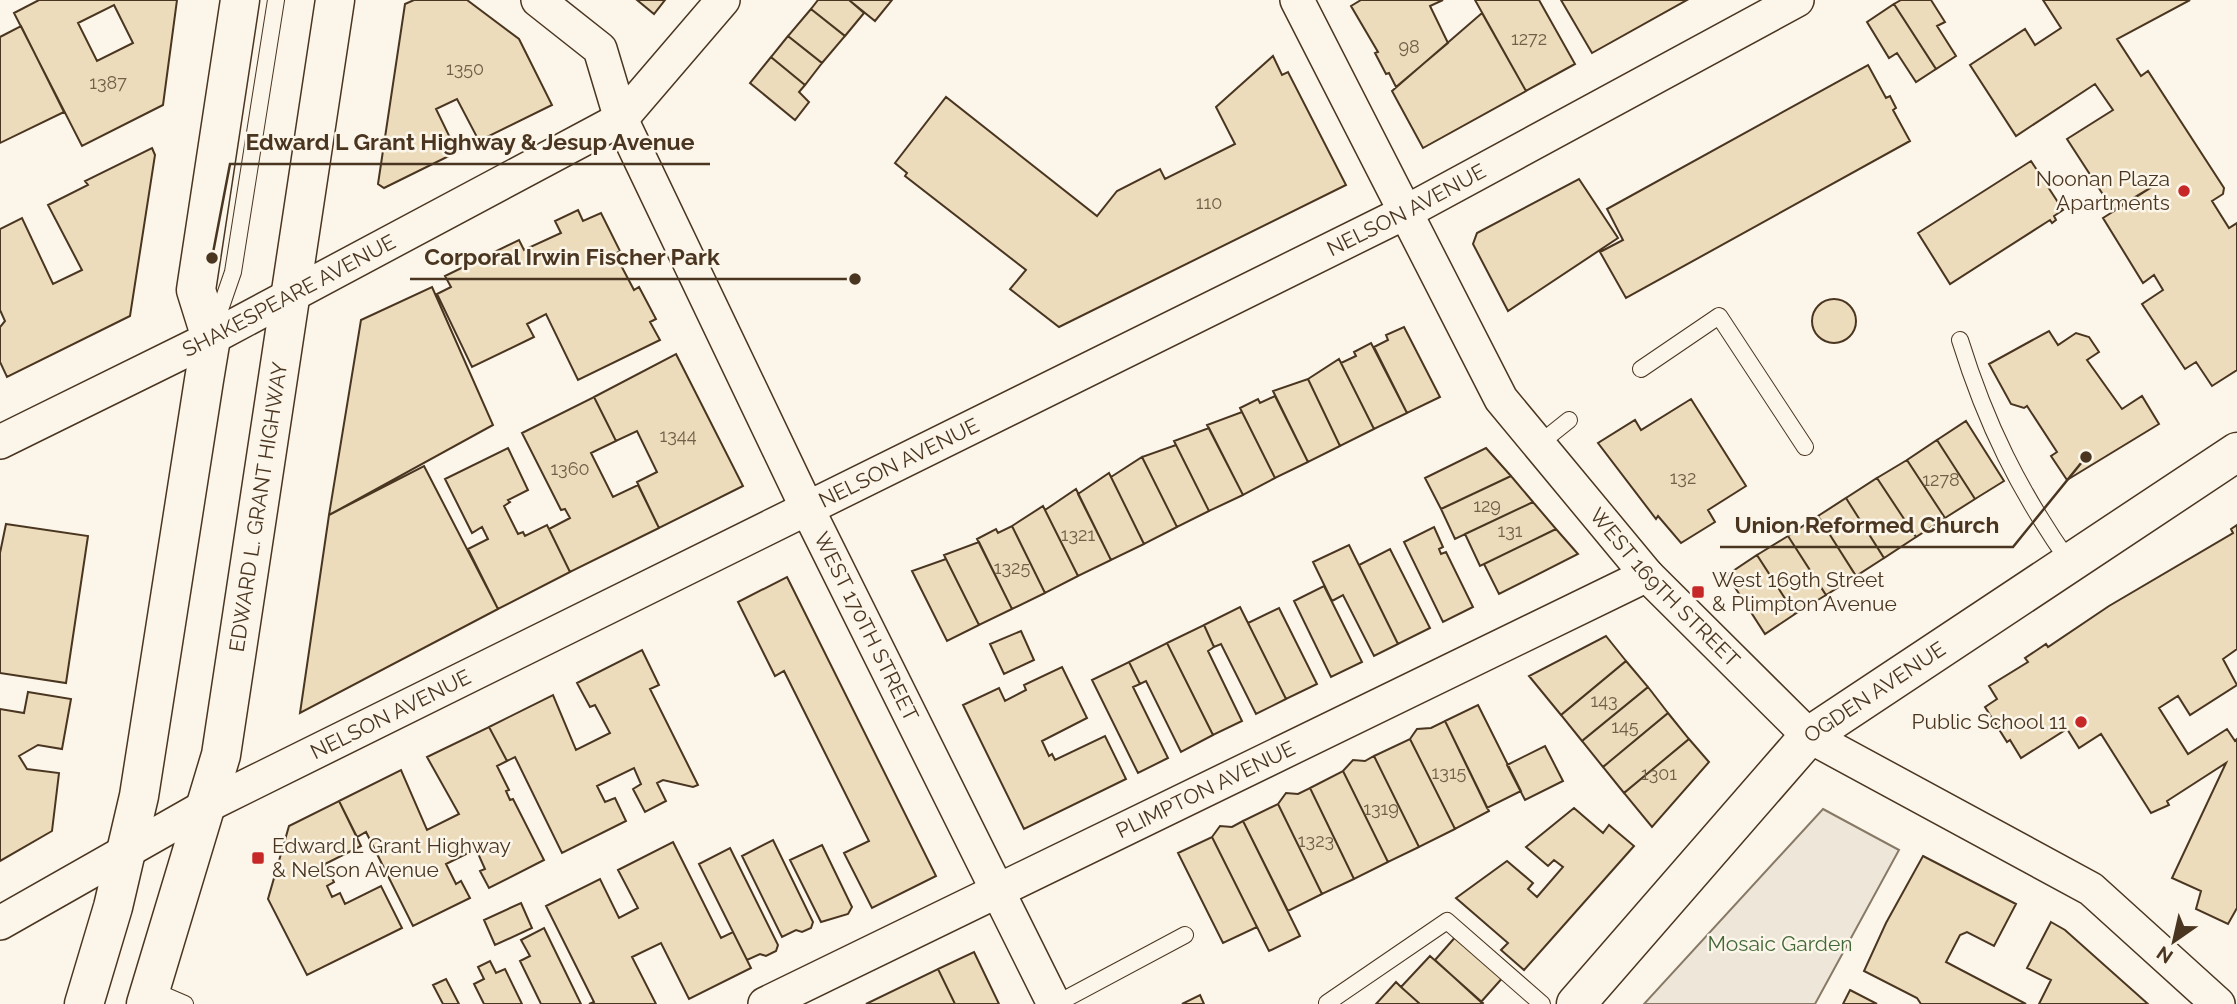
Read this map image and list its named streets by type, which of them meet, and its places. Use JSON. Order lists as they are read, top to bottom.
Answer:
{
  "streets": {
    "main road": ["EDWARD L. GRANT HIGHWAY", "OGDEN AVENUE"],
    "street": [
      "NELSON AVENUE",
      "SHAKESPEARE AVENUE",
      "WEST 169TH STREET",
      "WEST 170TH STREET",
      "PLIMPTON AVENUE"
    ]
  },
  "crossings": [
    ["NELSON AVENUE", "EDWARD L. GRANT HIGHWAY"],
    ["NELSON AVENUE", "WEST 169TH STREET"],
    ["NELSON AVENUE", "WEST 170TH STREET"],
    ["SHAKESPEARE AVENUE", "EDWARD L. GRANT HIGHWAY"],
    ["SHAKESPEARE AVENUE", "WEST 170TH STREET"],
    ["WEST 169TH STREET", "OGDEN AVENUE"],
    ["WEST 169TH STREET", "PLIMPTON AVENUE"],
    ["WEST 170TH STREET", "PLIMPTON AVENUE"]
  ],
  "parks": ["Mosaic Garden"],
  "places": {
    "other": [
      "Noonan Plaza Apartments",
      "Edward L Grant Highway & Jesup Avenue",
      "Corporal Irwin Fischer Park",
      "Union Reformed Church",
      "Public School 11"
    ],
    "transit": ["West 169th Street & Plimpton Avenue", "Edward L Grant Highway & Nelson Avenue"]
  },
  "house_numbers": [
    "1272",
    "98",
    "1350",
    "1387",
    "110",
    "1344",
    "1360",
    "132",
    "1278",
    "129",
    "131",
    "1321",
    "1325",
    "143",
    "145",
    "1315",
    "1301",
    "1319",
    "1323"
  ],
  "north": "bottom left"
}
